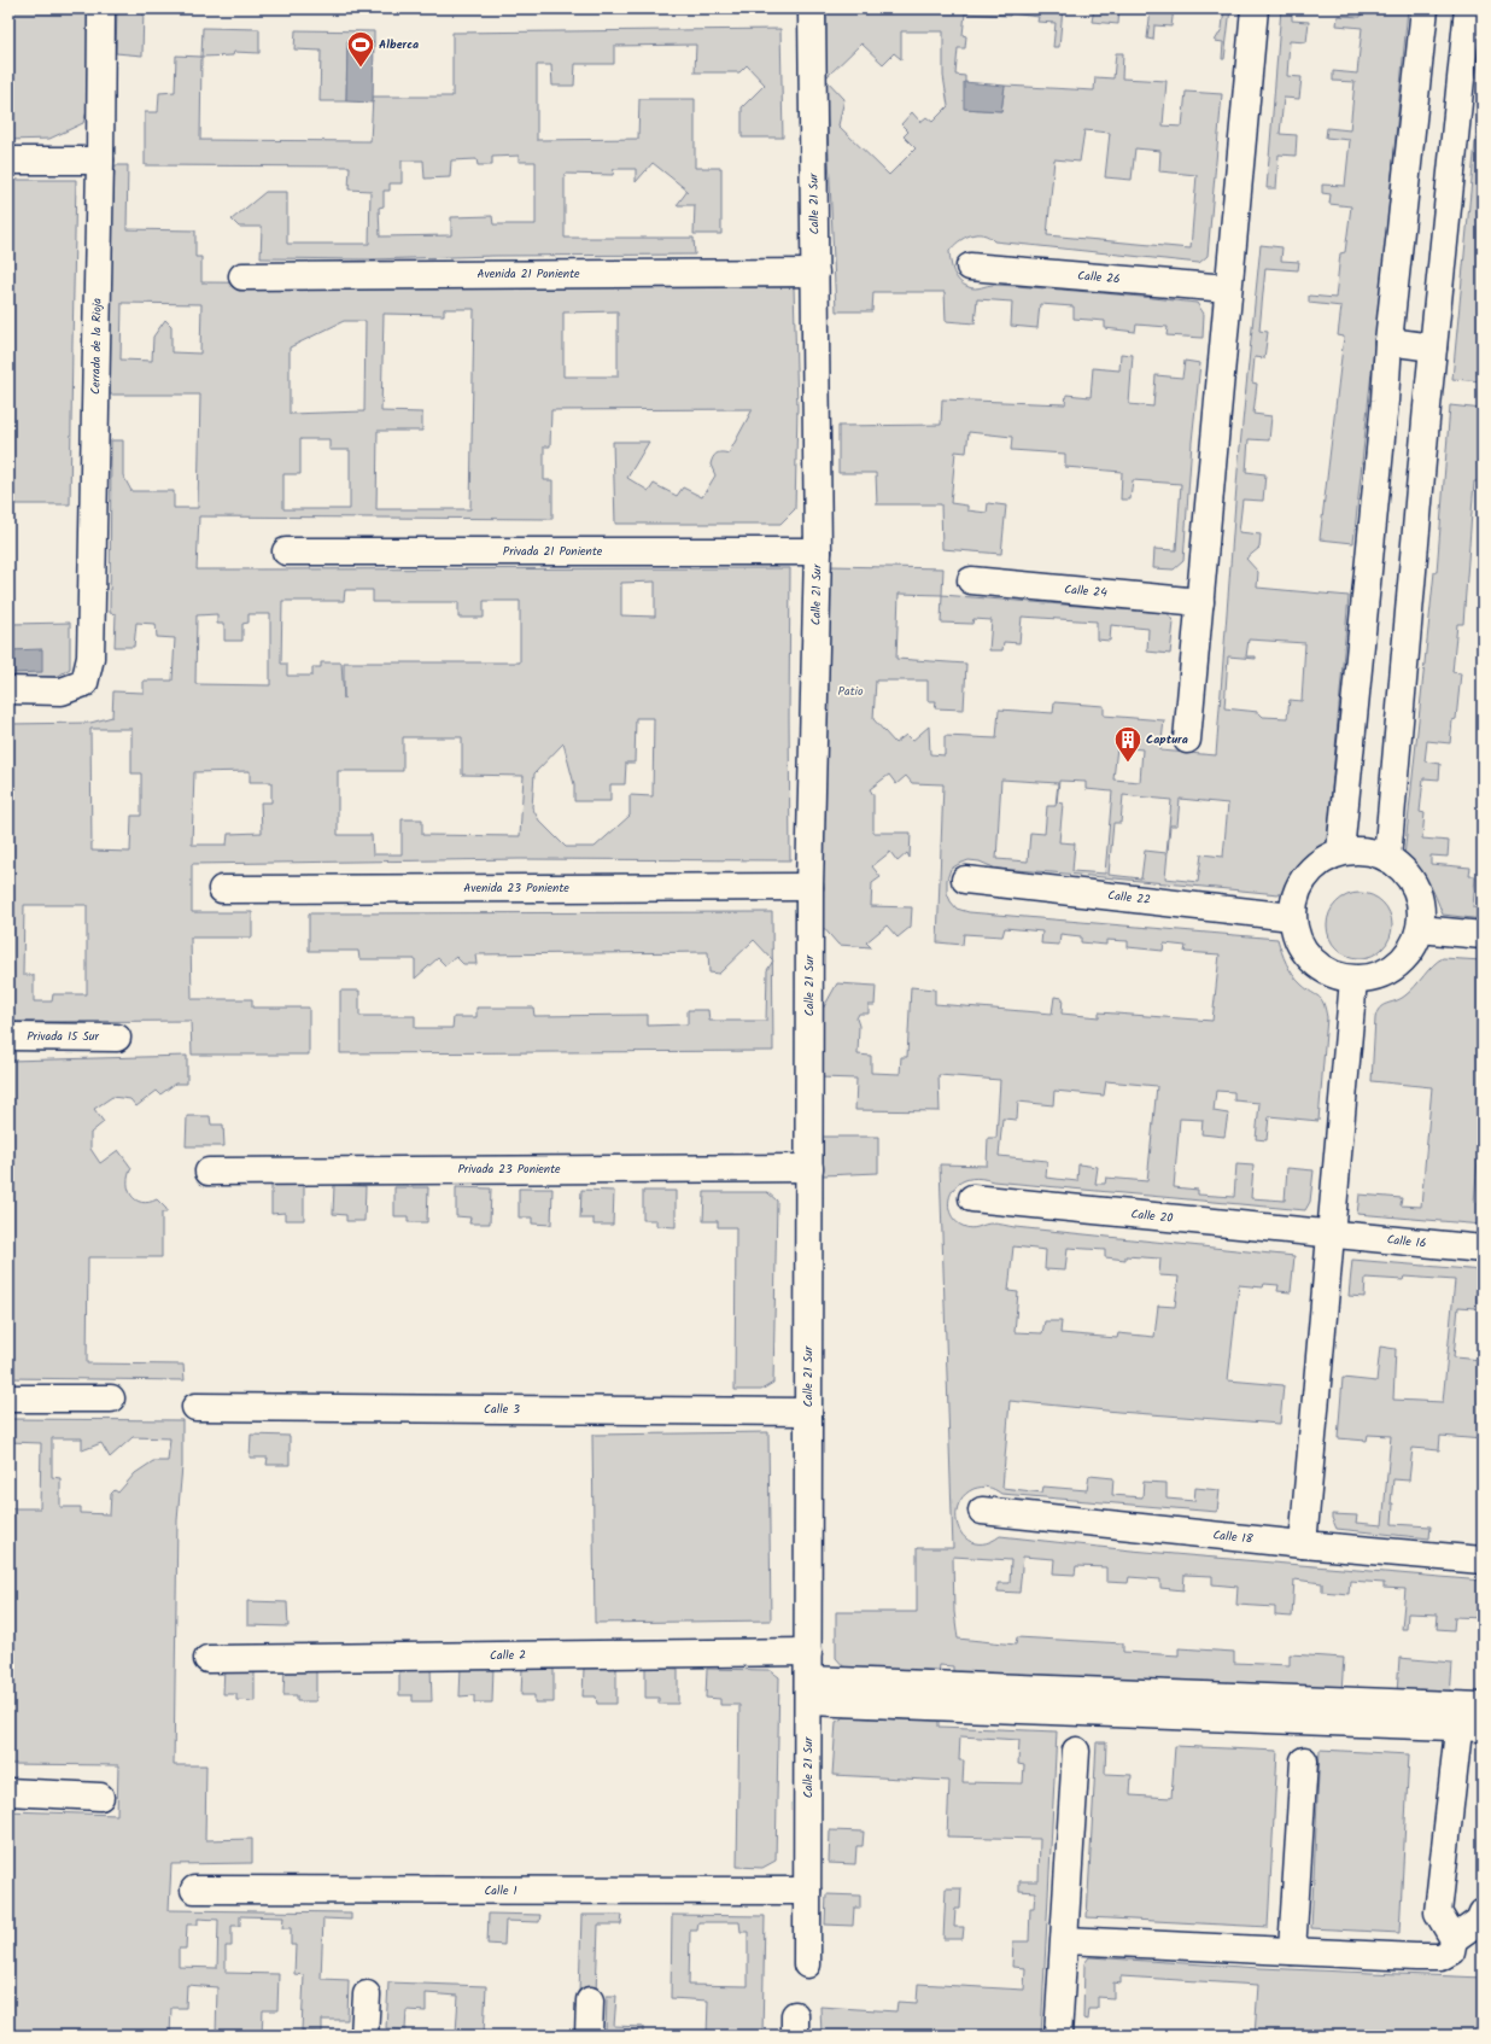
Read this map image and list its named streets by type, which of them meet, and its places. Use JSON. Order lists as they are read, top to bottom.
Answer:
{
  "streets": {
    "street": [
      "Calle 21 Sur",
      "Avenida 21 Poniente",
      "Calle 26",
      "Cerrada de la Rioja",
      "Privada 21 Poniente",
      "Calle 24",
      "Avenida 23 Poniente",
      "Calle 22",
      "Privada 15 Sur",
      "Privada 23 Poniente",
      "Calle 20",
      "Calle 16",
      "Calle 3",
      "Calle 18",
      "Calle 2",
      "Calle 1"
    ]
  },
  "crossings": [
    ["Calle 21 Sur", "Avenida 21 Poniente"],
    ["Calle 21 Sur", "Privada 21 Poniente"],
    ["Calle 21 Sur", "Avenida 23 Poniente"],
    ["Calle 21 Sur", "Privada 23 Poniente"],
    ["Calle 21 Sur", "Calle 3"],
    ["Calle 21 Sur", "Calle 2"],
    ["Calle 21 Sur", "Calle 1"],
    ["Calle 20", "Calle 16"]
  ],
  "parks": ["Patio"],
  "places": {
    "sports": ["Alberca"],
    "building": ["Captura"]
  }
}
